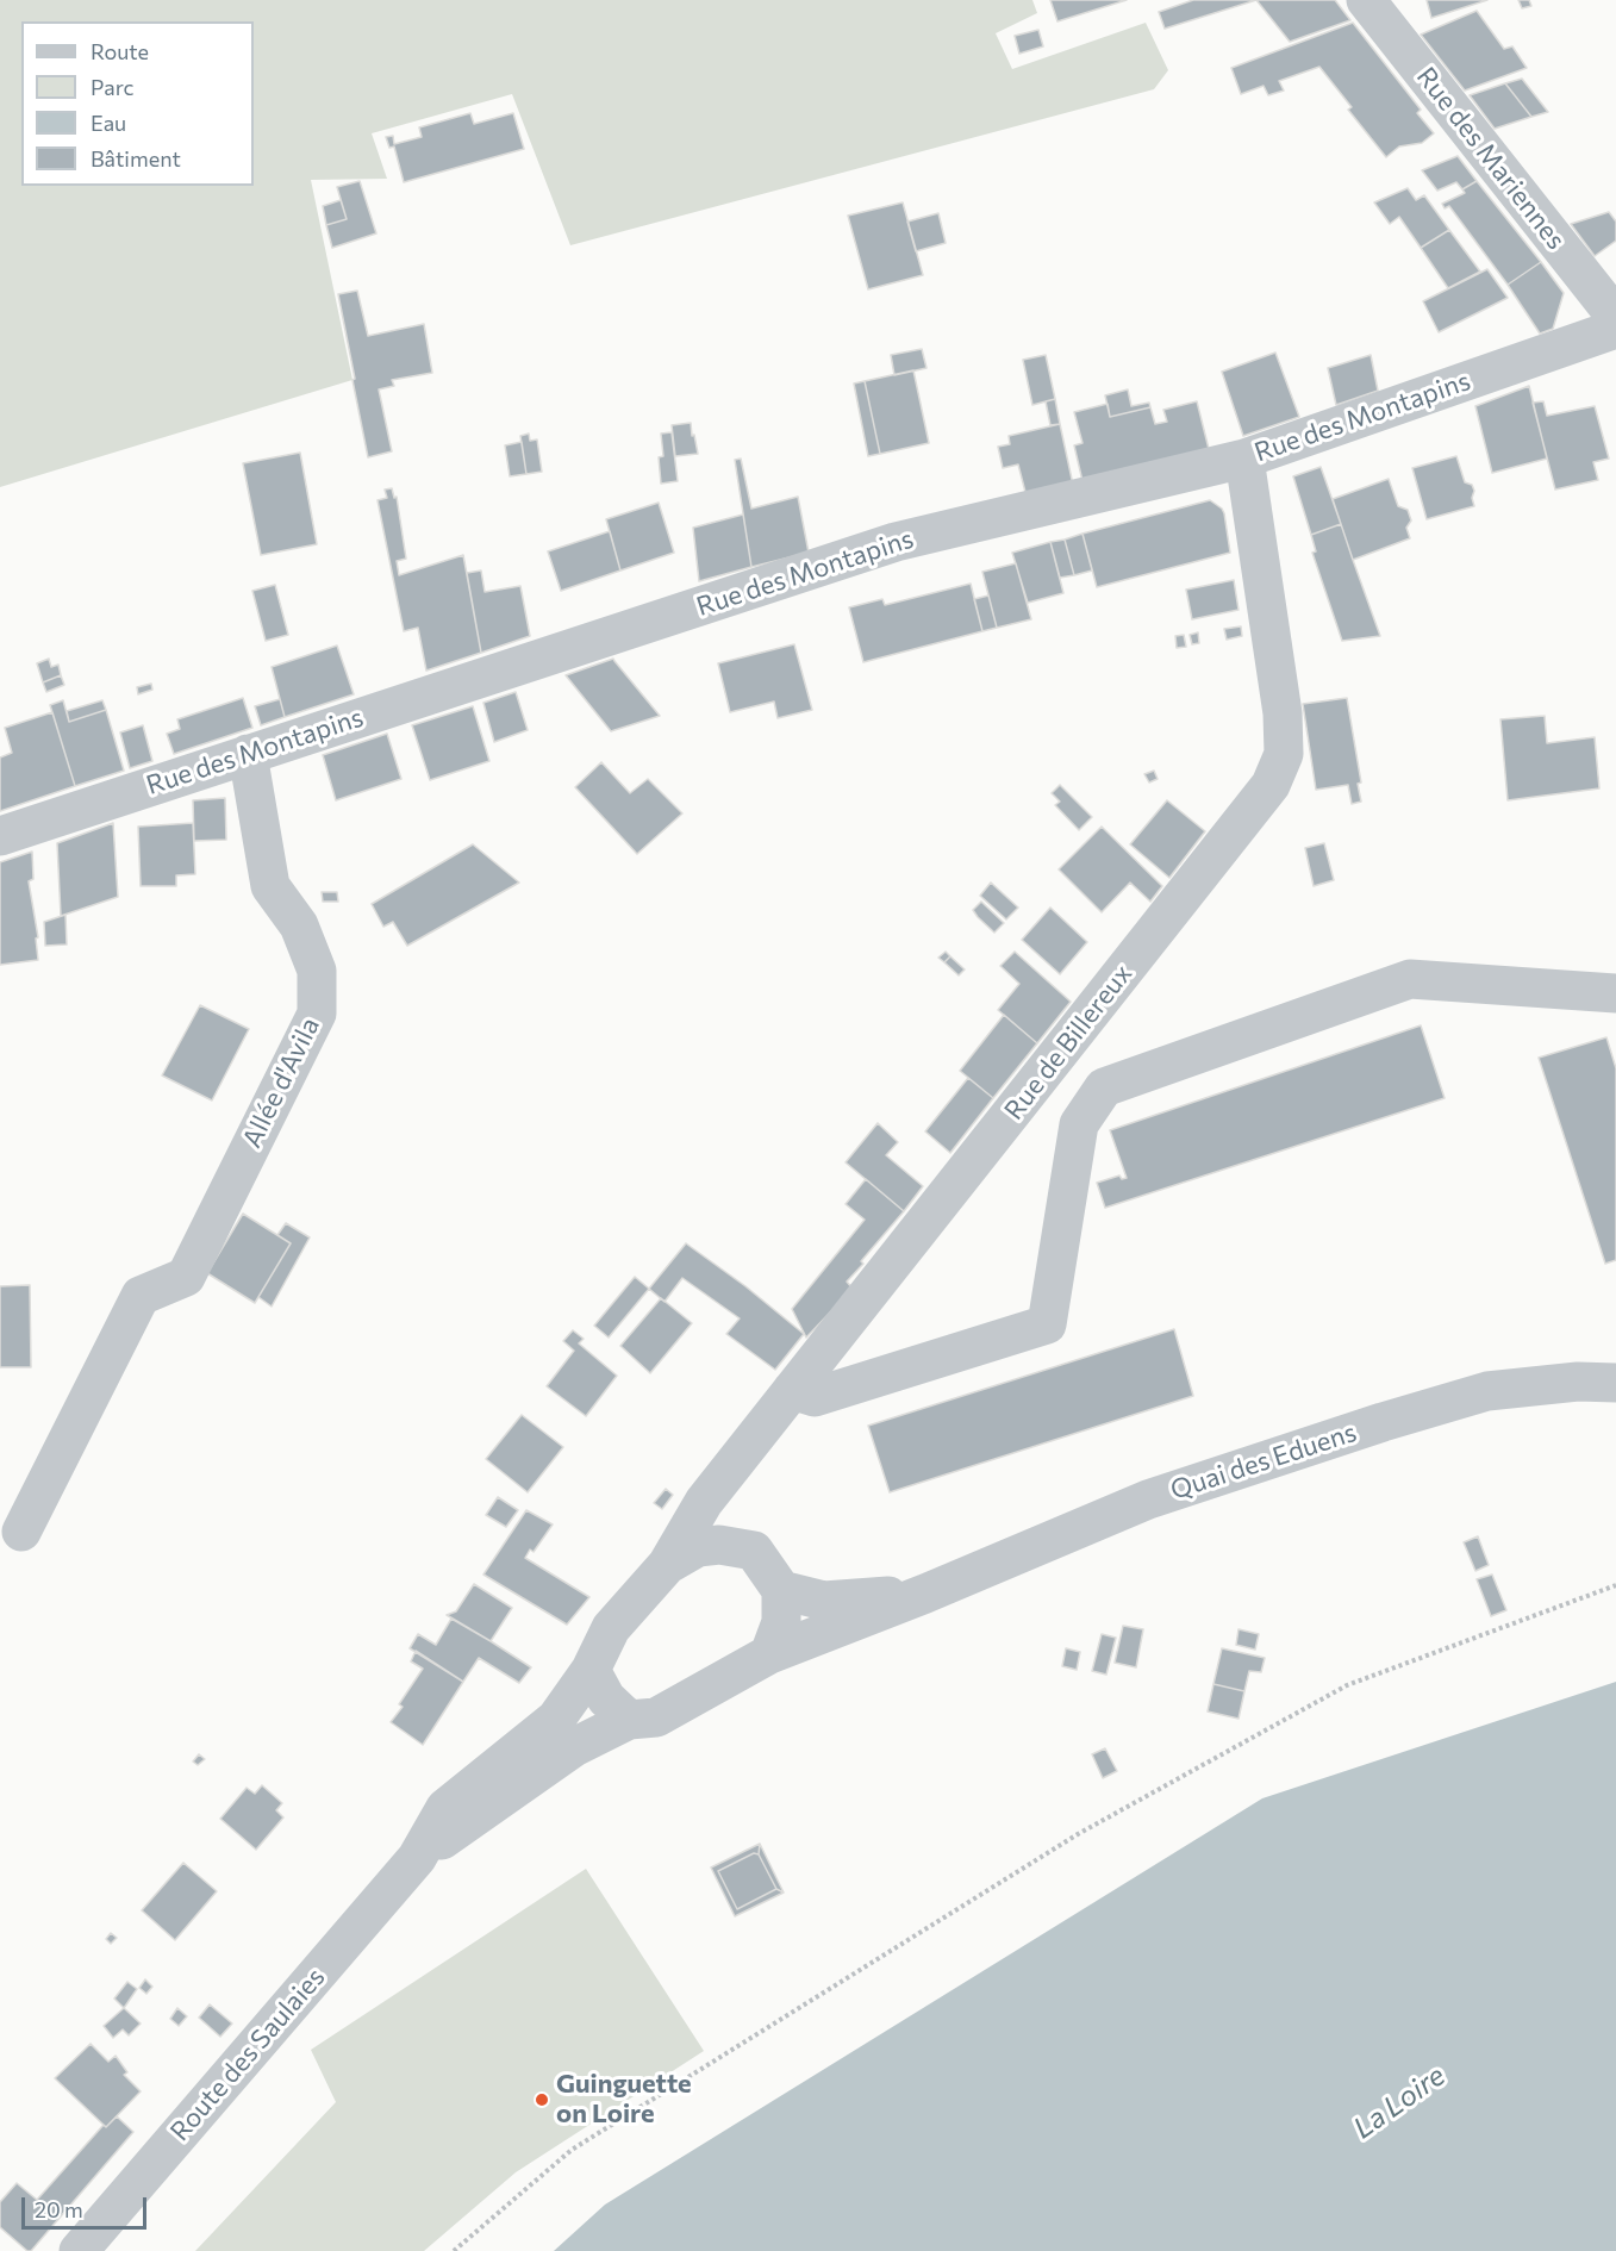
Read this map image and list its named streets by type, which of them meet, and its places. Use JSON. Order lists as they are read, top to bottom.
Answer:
{
  "streets": {
    "street": [
      "Rue des Mariennes",
      "Rue des Montapins",
      "Rue de Billereux",
      "Allée d'Avila",
      "Quai des Eduens",
      "Route des Saulaies"
    ]
  },
  "crossings": [
    ["Rue des Montapins", "Rue de Billereux"],
    ["Rue des Montapins", "Allée d'Avila"],
    ["Rue de Billereux", "Quai des Eduens"],
    ["Rue de Billereux", "Route des Saulaies"],
    ["Quai des Eduens", "Route des Saulaies"]
  ],
  "water": ["La Loire"],
  "places": ["Guinguette on Loire"],
  "legend": [
    "Route",
    "Parc",
    "Eau",
    "Bâtiment"
  ],
  "scale_bar": "20 m"
}
